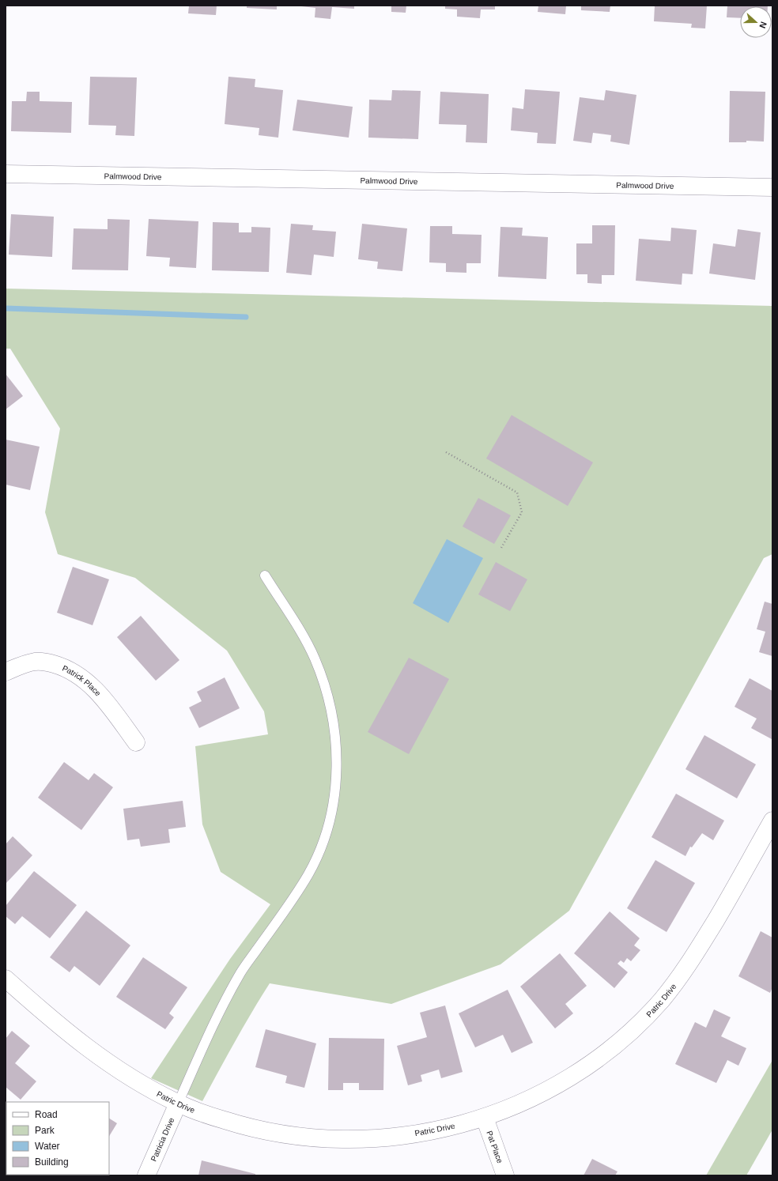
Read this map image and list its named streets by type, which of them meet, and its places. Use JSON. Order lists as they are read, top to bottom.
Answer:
{
  "streets": {
    "street": [
      "Palmwood Drive",
      "Patrick Place",
      "Patric Drive",
      "Patricia Drive",
      "Pat Place"
    ]
  },
  "crossings": [
    ["Patric Drive", "Patricia Drive"],
    ["Patric Drive", "Pat Place"]
  ],
  "legend": [
    "Road",
    "Park",
    "Water",
    "Building"
  ],
  "north": "right"
}
